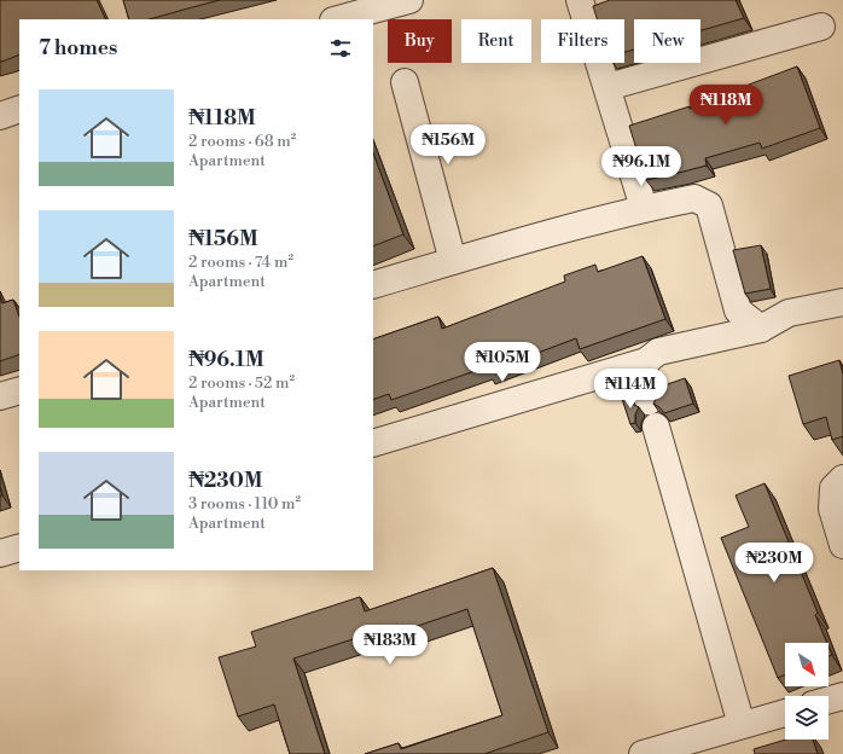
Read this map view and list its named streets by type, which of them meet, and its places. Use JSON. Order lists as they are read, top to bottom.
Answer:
{
  "north": "bottom right",
  "page": {
    "chip": [
      "Buy",
      "Rent",
      "Filters",
      "New"
    ],
    "heading": "7 homes",
    "list": [
      {
        "name": "₦118M",
        "note": "2 rooms · 68 m² · Apartment"
      },
      {
        "name": "₦156M",
        "note": "2 rooms · 74 m² · Apartment"
      },
      {
        "name": "₦96.1M",
        "note": "2 rooms · 52 m² · Apartment"
      },
      {
        "name": "₦230M",
        "note": "3 rooms · 110 m² · Apartment"
      }
    ],
    "price": [
      "₦118M",
      "₦156M",
      "₦96.1M",
      "₦105M",
      "₦114M",
      "₦230M",
      "₦183M"
    ]
  }
}
